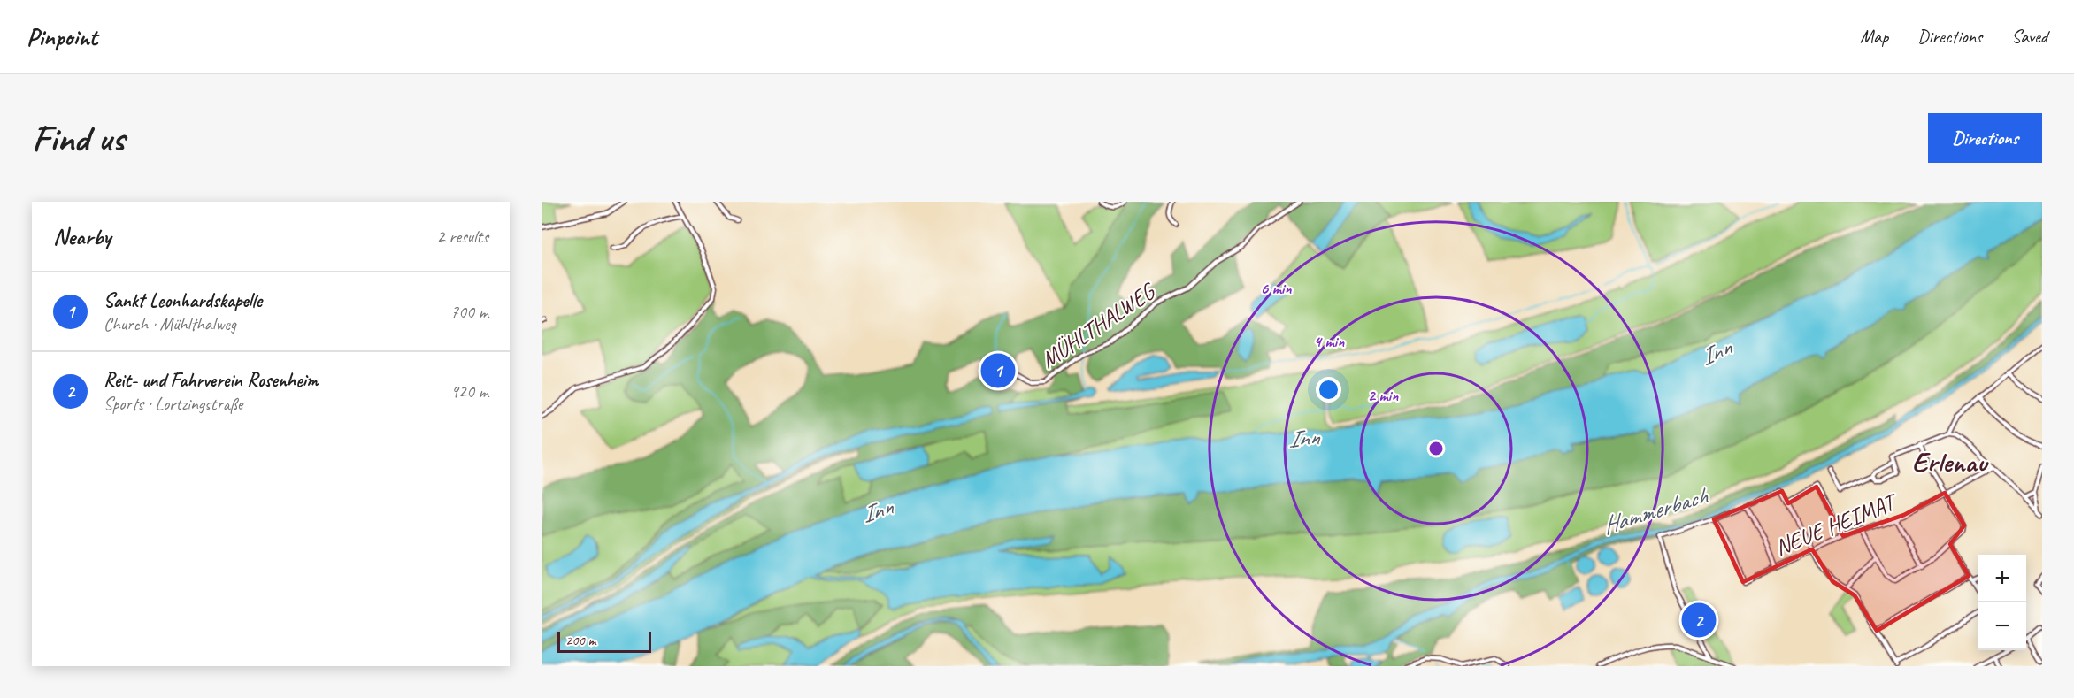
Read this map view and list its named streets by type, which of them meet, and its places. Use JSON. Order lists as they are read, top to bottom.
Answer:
{
  "streets": {
    "street": ["MÜHLTHALWEG", "NEUE HEIMAT"]
  },
  "districts": ["Erlenau"],
  "water": ["Inn", "Hammerbach"],
  "scale_bar": "200 m",
  "page": {
    "header": "Pinpoint",
    "nav": ["Map", "Directions", "Saved"],
    "buttons": "Directions",
    "title": "Find us",
    "heading": ["Nearby", "2 results"],
    "list": [
      {
        "mark": "1",
        "name": "Sankt Leonhardskapelle",
        "note": "Church · Mühlthalweg",
        "value": "700 m"
      },
      {
        "mark": "2",
        "name": "Reit- und Fahrverein Rosenheim",
        "note": "Sports · Lortzingstraße",
        "value": "920 m"
      }
    ],
    "pins": ["1", "2"],
    "map_buttons": ["+", "−"],
    "scale": "200 m"
  },
  "rings": ["6 min", "4 min", "2 min"]
}
